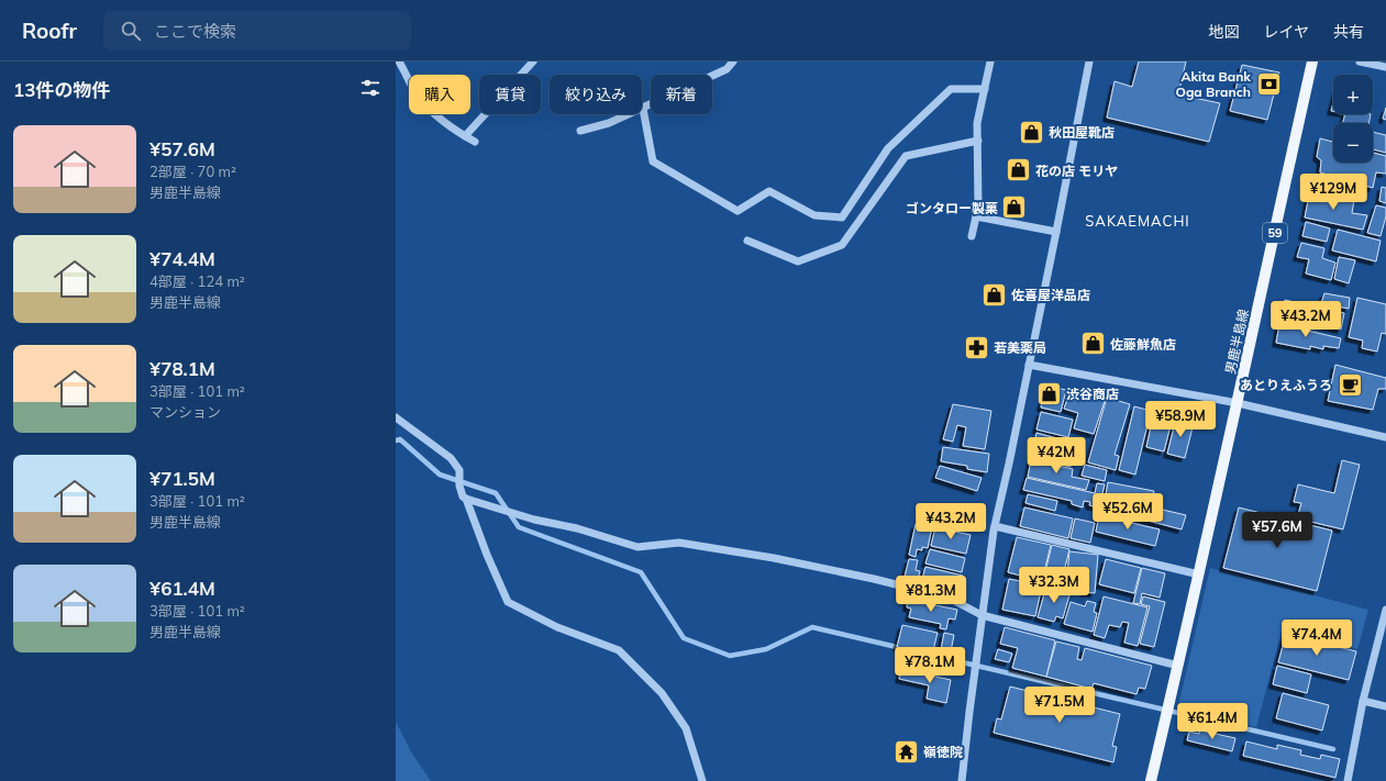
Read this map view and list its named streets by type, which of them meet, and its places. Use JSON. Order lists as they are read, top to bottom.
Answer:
{
  "streets": {
    "main road": ["59", "男鹿半島線"]
  },
  "districts": ["SAKAEMACHI"],
  "places": {
    "bank": ["Akita Bank Oga Branch"],
    "shop": [
      "秋田屋靴店",
      "花の店 モリヤ",
      "ゴンタロー製菓",
      "佐喜屋洋品店",
      "佐藤鮮魚店",
      "渋谷商店"
    ],
    "pharmacy": ["若美薬局"],
    "cafe": ["あとりえふうろ"],
    "temple": ["嶺徳院"]
  },
  "page": {
    "header": "Roofr",
    "search": "ここで検索",
    "nav": ["地図", "レイヤ", "共有"],
    "heading": "13件の物件",
    "map_buttons": ["+", "−"],
    "chip": [
      "購入",
      "賃貸",
      "絞り込み",
      "新着"
    ],
    "list": [
      {
        "name": "¥57.6M",
        "note": "2部屋 · 70 m² · 男鹿半島線"
      },
      {
        "name": "¥74.4M",
        "note": "4部屋 · 124 m² · 男鹿半島線"
      },
      {
        "name": "¥78.1M",
        "note": "3部屋 · 101 m² · マンション"
      },
      {
        "name": "¥71.5M",
        "note": "3部屋 · 101 m² · 男鹿半島線"
      },
      {
        "name": "¥61.4M",
        "note": "3部屋 · 101 m² · 男鹿半島線"
      }
    ],
    "price": [
      "¥129M",
      "¥43.2M",
      "¥58.9M",
      "¥42M",
      "¥52.6M",
      "¥43.2M",
      "¥57.6M",
      "¥32.3M",
      "¥81.3M",
      "¥74.4M",
      "¥78.1M",
      "¥71.5M",
      "¥61.4M"
    ]
  }
}
